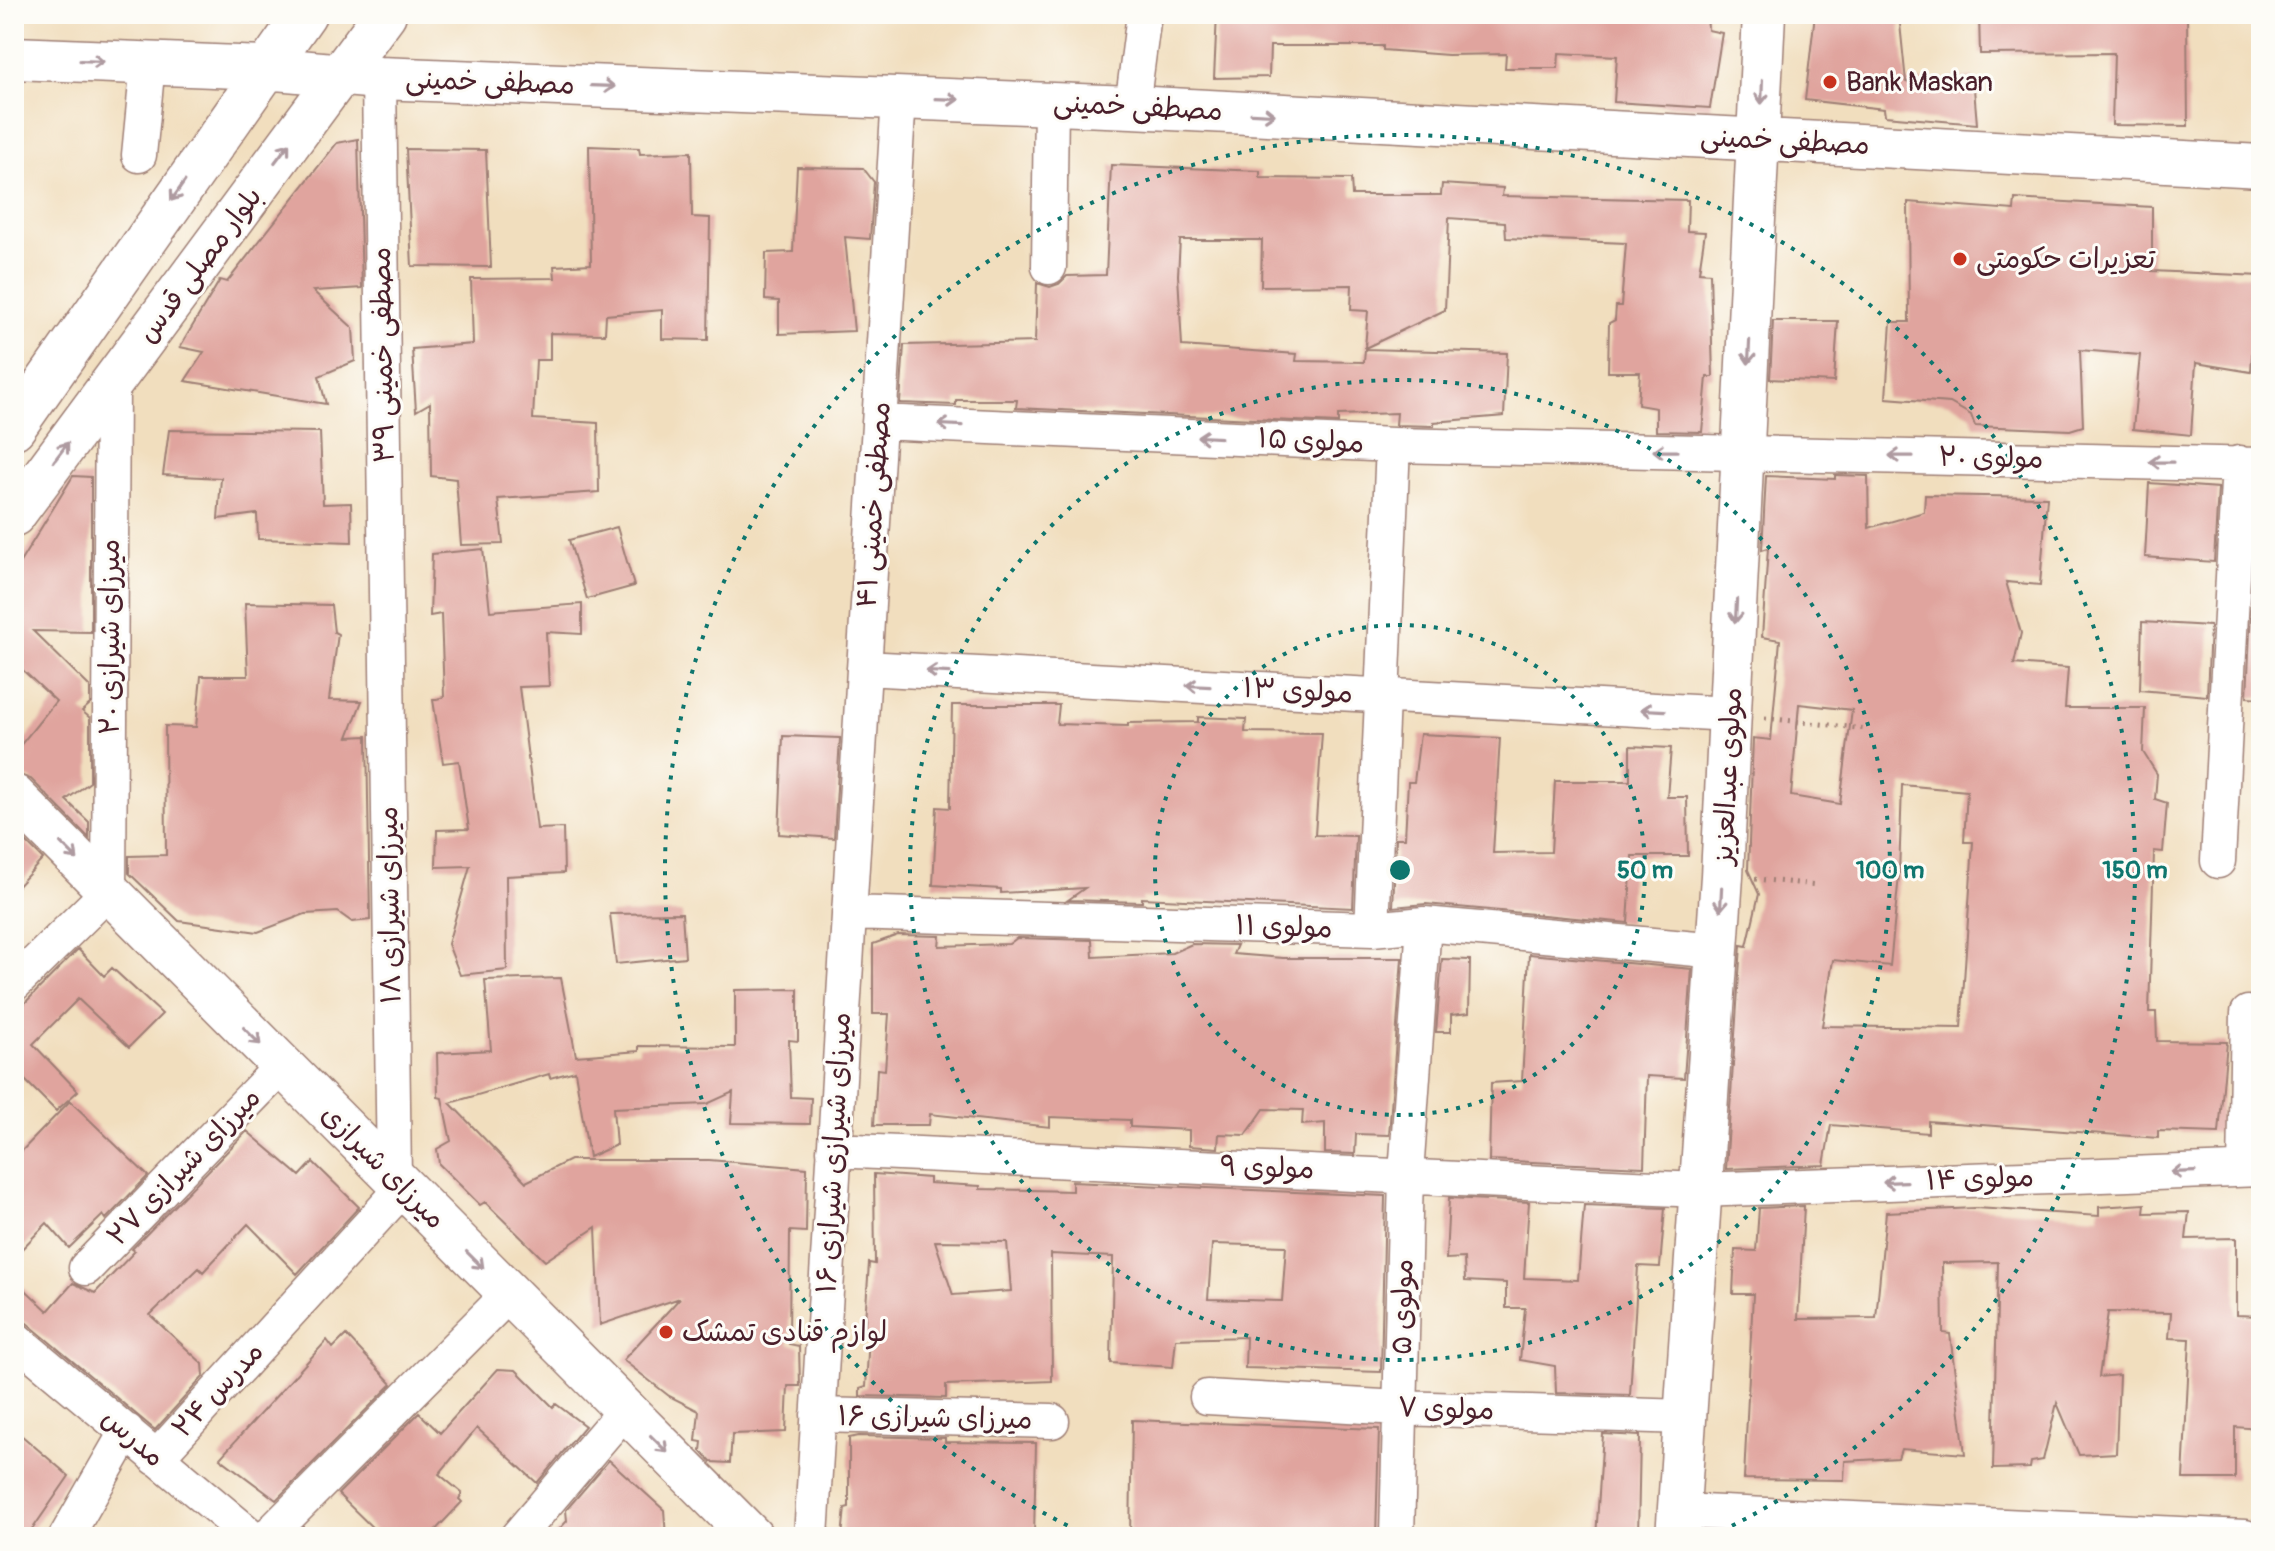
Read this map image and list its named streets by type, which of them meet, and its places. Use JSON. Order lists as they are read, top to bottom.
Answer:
{
  "streets": {
    "main road": [
      "مصطفی خمینی",
      "بلوار مصلی قدس",
      "مولوی عبدالعزیز",
      "میرزای شیرازی"
    ],
    "street": [
      "مصطفی خمینی ۳۹",
      "مولوی ۱۵",
      "مولوی ۲۰",
      "مصطفی خمینی ۴۱",
      "میرزای شیرازی ۲۰",
      "مولوی ۱۳",
      "میرزای شیرازی ۱۸",
      "مولوی ۱۱",
      "میرزای شیرازی شیرازی ۱۶",
      "میرزای شیرازی ۲۷",
      "مولوی ۹",
      "مولوی ۱۴",
      "مولوی ۵",
      "مدرس ۲۴",
      "مولوی ۷",
      "میرزای شیرازی ۱۶",
      "مدرس"
    ]
  },
  "crossings": [
    ["مصطفی خمینی", "بلوار مصلی قدس"],
    ["مصطفی خمینی", "مصطفی خمینی ۳۹"],
    ["مصطفی خمینی", "مصطفی خمینی ۴۱"],
    ["مصطفی خمینی", "مولوی عبدالعزیز"],
    ["بلوار مصلی قدس", "مصطفی خمینی ۳۹"],
    ["بلوار مصلی قدس", "میرزای شیرازی ۲۰"],
    ["مصطفی خمینی ۳۹", "میرزای شیرازی ۱۸"],
    ["مولوی ۱۵", "مولوی ۲۰"],
    ["مولوی ۱۵", "مصطفی خمینی ۴۱"],
    ["مولوی ۱۵", "مولوی عبدالعزیز"],
    ["مولوی ۲۰", "مولوی عبدالعزیز"],
    ["مصطفی خمینی ۴۱", "مولوی ۱۳"],
    ["مصطفی خمینی ۴۱", "مولوی ۱۱"],
    ["مصطفی خمینی ۴۱", "میرزای شیرازی شیرازی ۱۶"],
    ["میرزای شیرازی ۲۰", "میرزای شیرازی"],
    ["مولوی ۱۳", "مولوی عبدالعزیز"],
    ["مولوی عبدالعزیز", "مولوی ۱۱"],
    ["مولوی عبدالعزیز", "مولوی ۹"],
    ["مولوی عبدالعزیز", "مولوی ۱۴"],
    ["مولوی عبدالعزیز", "مولوی ۷"],
    ["میرزای شیرازی ۱۸", "میرزای شیرازی"],
    ["میرزای شیرازی ۱۸", "مدرس ۲۴"],
    ["مولوی ۱۱", "میرزای شیرازی شیرازی ۱۶"],
    ["مولوی ۱۱", "مولوی ۵"],
    ["میرزای شیرازی شیرازی ۱۶", "مولوی ۹"],
    ["میرزای شیرازی شیرازی ۱۶", "میرزای شیرازی ۱۶"],
    ["میرزای شیرازی ۲۷", "میرزای شیرازی"],
    ["میرزای شیرازی", "مدرس ۲۴"],
    ["مولوی ۹", "مولوی ۱۴"],
    ["مولوی ۹", "مولوی ۵"],
    ["مولوی ۵", "مولوی ۷"],
    ["مدرس ۲۴", "مدرس"]
  ],
  "one_way": [
    "مصطفی خمینی",
    "مولوی ۱۵",
    "مولوی ۲۰",
    "مولوی ۱۳",
    "مولوی عبدالعزیز",
    "میرزای شیرازی",
    "مولوی ۱۴"
  ],
  "places": ["Bank Maskan", "تعزیرات حکومتی", "لوازم قنادی تمشک"],
  "rings": ["50 m", "100 m", "150 m"]
}
